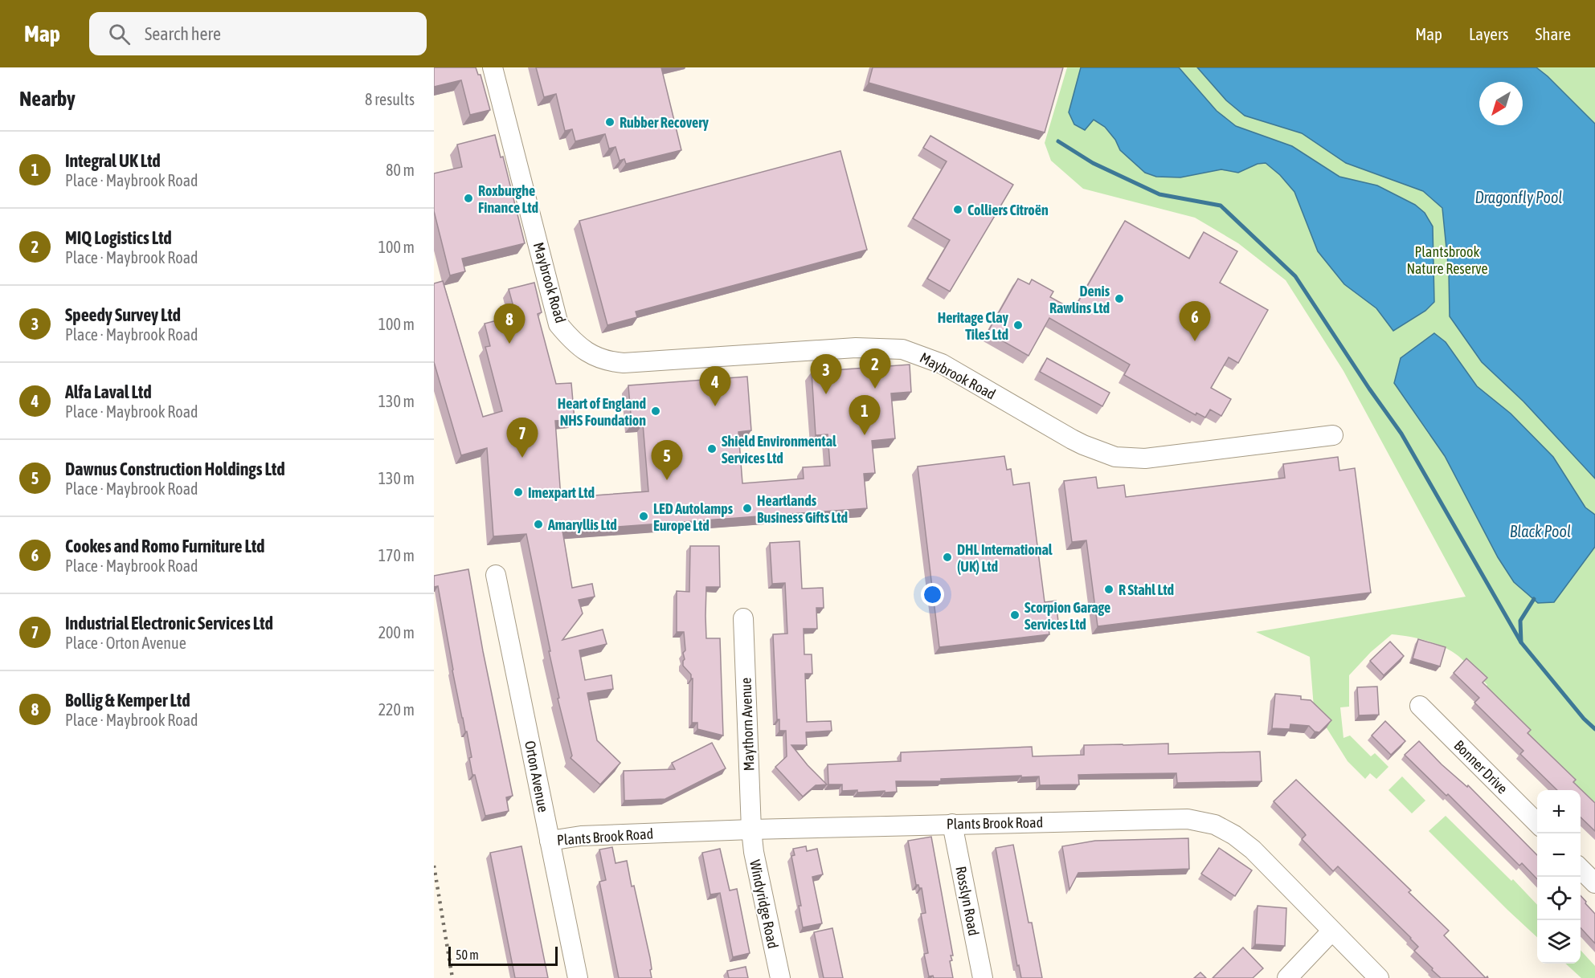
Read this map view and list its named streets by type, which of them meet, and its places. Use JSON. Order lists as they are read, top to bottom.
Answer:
{
  "streets": {
    "street": [
      "Maybrook Road",
      "Maythorn Avenue",
      "Bonner Drive",
      "Orton Avenue",
      "Plants Brook Road",
      "Rosslyn Road",
      "Windyridge Road"
    ]
  },
  "crossings": [
    ["Maythorn Avenue", "Plants Brook Road"],
    ["Maythorn Avenue", "Windyridge Road"],
    ["Orton Avenue", "Plants Brook Road"],
    ["Plants Brook Road", "Rosslyn Road"],
    ["Plants Brook Road", "Windyridge Road"]
  ],
  "water": ["Dragonfly Pool", "Black Pool"],
  "parks": ["Plantsbrook Nature Reserve"],
  "places": [
    "Rubber Recovery",
    "Roxburghe Finance Ltd",
    "Colliers Citroën",
    "Denis Rawlins Ltd",
    "Heritage Clay Tiles Ltd",
    "Heart of England NHS Foundation",
    "Shield Environmental Services Ltd",
    "Imexpart Ltd",
    "Heartlands Business Gifts Ltd",
    "LED Autolamps Europe Ltd",
    "Amaryllis Ltd",
    "DHL International (UK) Ltd",
    "R Stahl Ltd",
    "Scorpion Garage Services Ltd"
  ],
  "scale_bar": "50 m",
  "north": "bottom left",
  "page": {
    "header": "Map",
    "search": "Search here",
    "nav": ["Map", "Layers", "Share"],
    "heading": ["Nearby", "8 results"],
    "list": [
      {
        "mark": "1",
        "name": "Integral UK Ltd",
        "note": "Place · Maybrook Road",
        "value": "80 m"
      },
      {
        "mark": "2",
        "name": "MIQ Logistics Ltd",
        "note": "Place · Maybrook Road",
        "value": "100 m"
      },
      {
        "mark": "3",
        "name": "Speedy Survey Ltd",
        "note": "Place · Maybrook Road",
        "value": "100 m"
      },
      {
        "mark": "4",
        "name": "Alfa Laval Ltd",
        "note": "Place · Maybrook Road",
        "value": "130 m"
      },
      {
        "mark": "5",
        "name": "Dawnus Construction Holdings Ltd",
        "note": "Place · Maybrook Road",
        "value": "130 m"
      },
      {
        "mark": "6",
        "name": "Cookes and Romo Furniture Ltd",
        "note": "Place · Maybrook Road",
        "value": "170 m"
      },
      {
        "mark": "7",
        "name": "Industrial Electronic Services Ltd",
        "note": "Place · Orton Avenue",
        "value": "200 m"
      },
      {
        "mark": "8",
        "name": "Bollig & Kemper Ltd",
        "note": "Place · Maybrook Road",
        "value": "220 m"
      }
    ],
    "pins": [
      "6",
      "8",
      "2",
      "3",
      "4",
      "1",
      "7",
      "5"
    ],
    "map_buttons": ["+", "−"],
    "scale": "50 m"
  }
}
